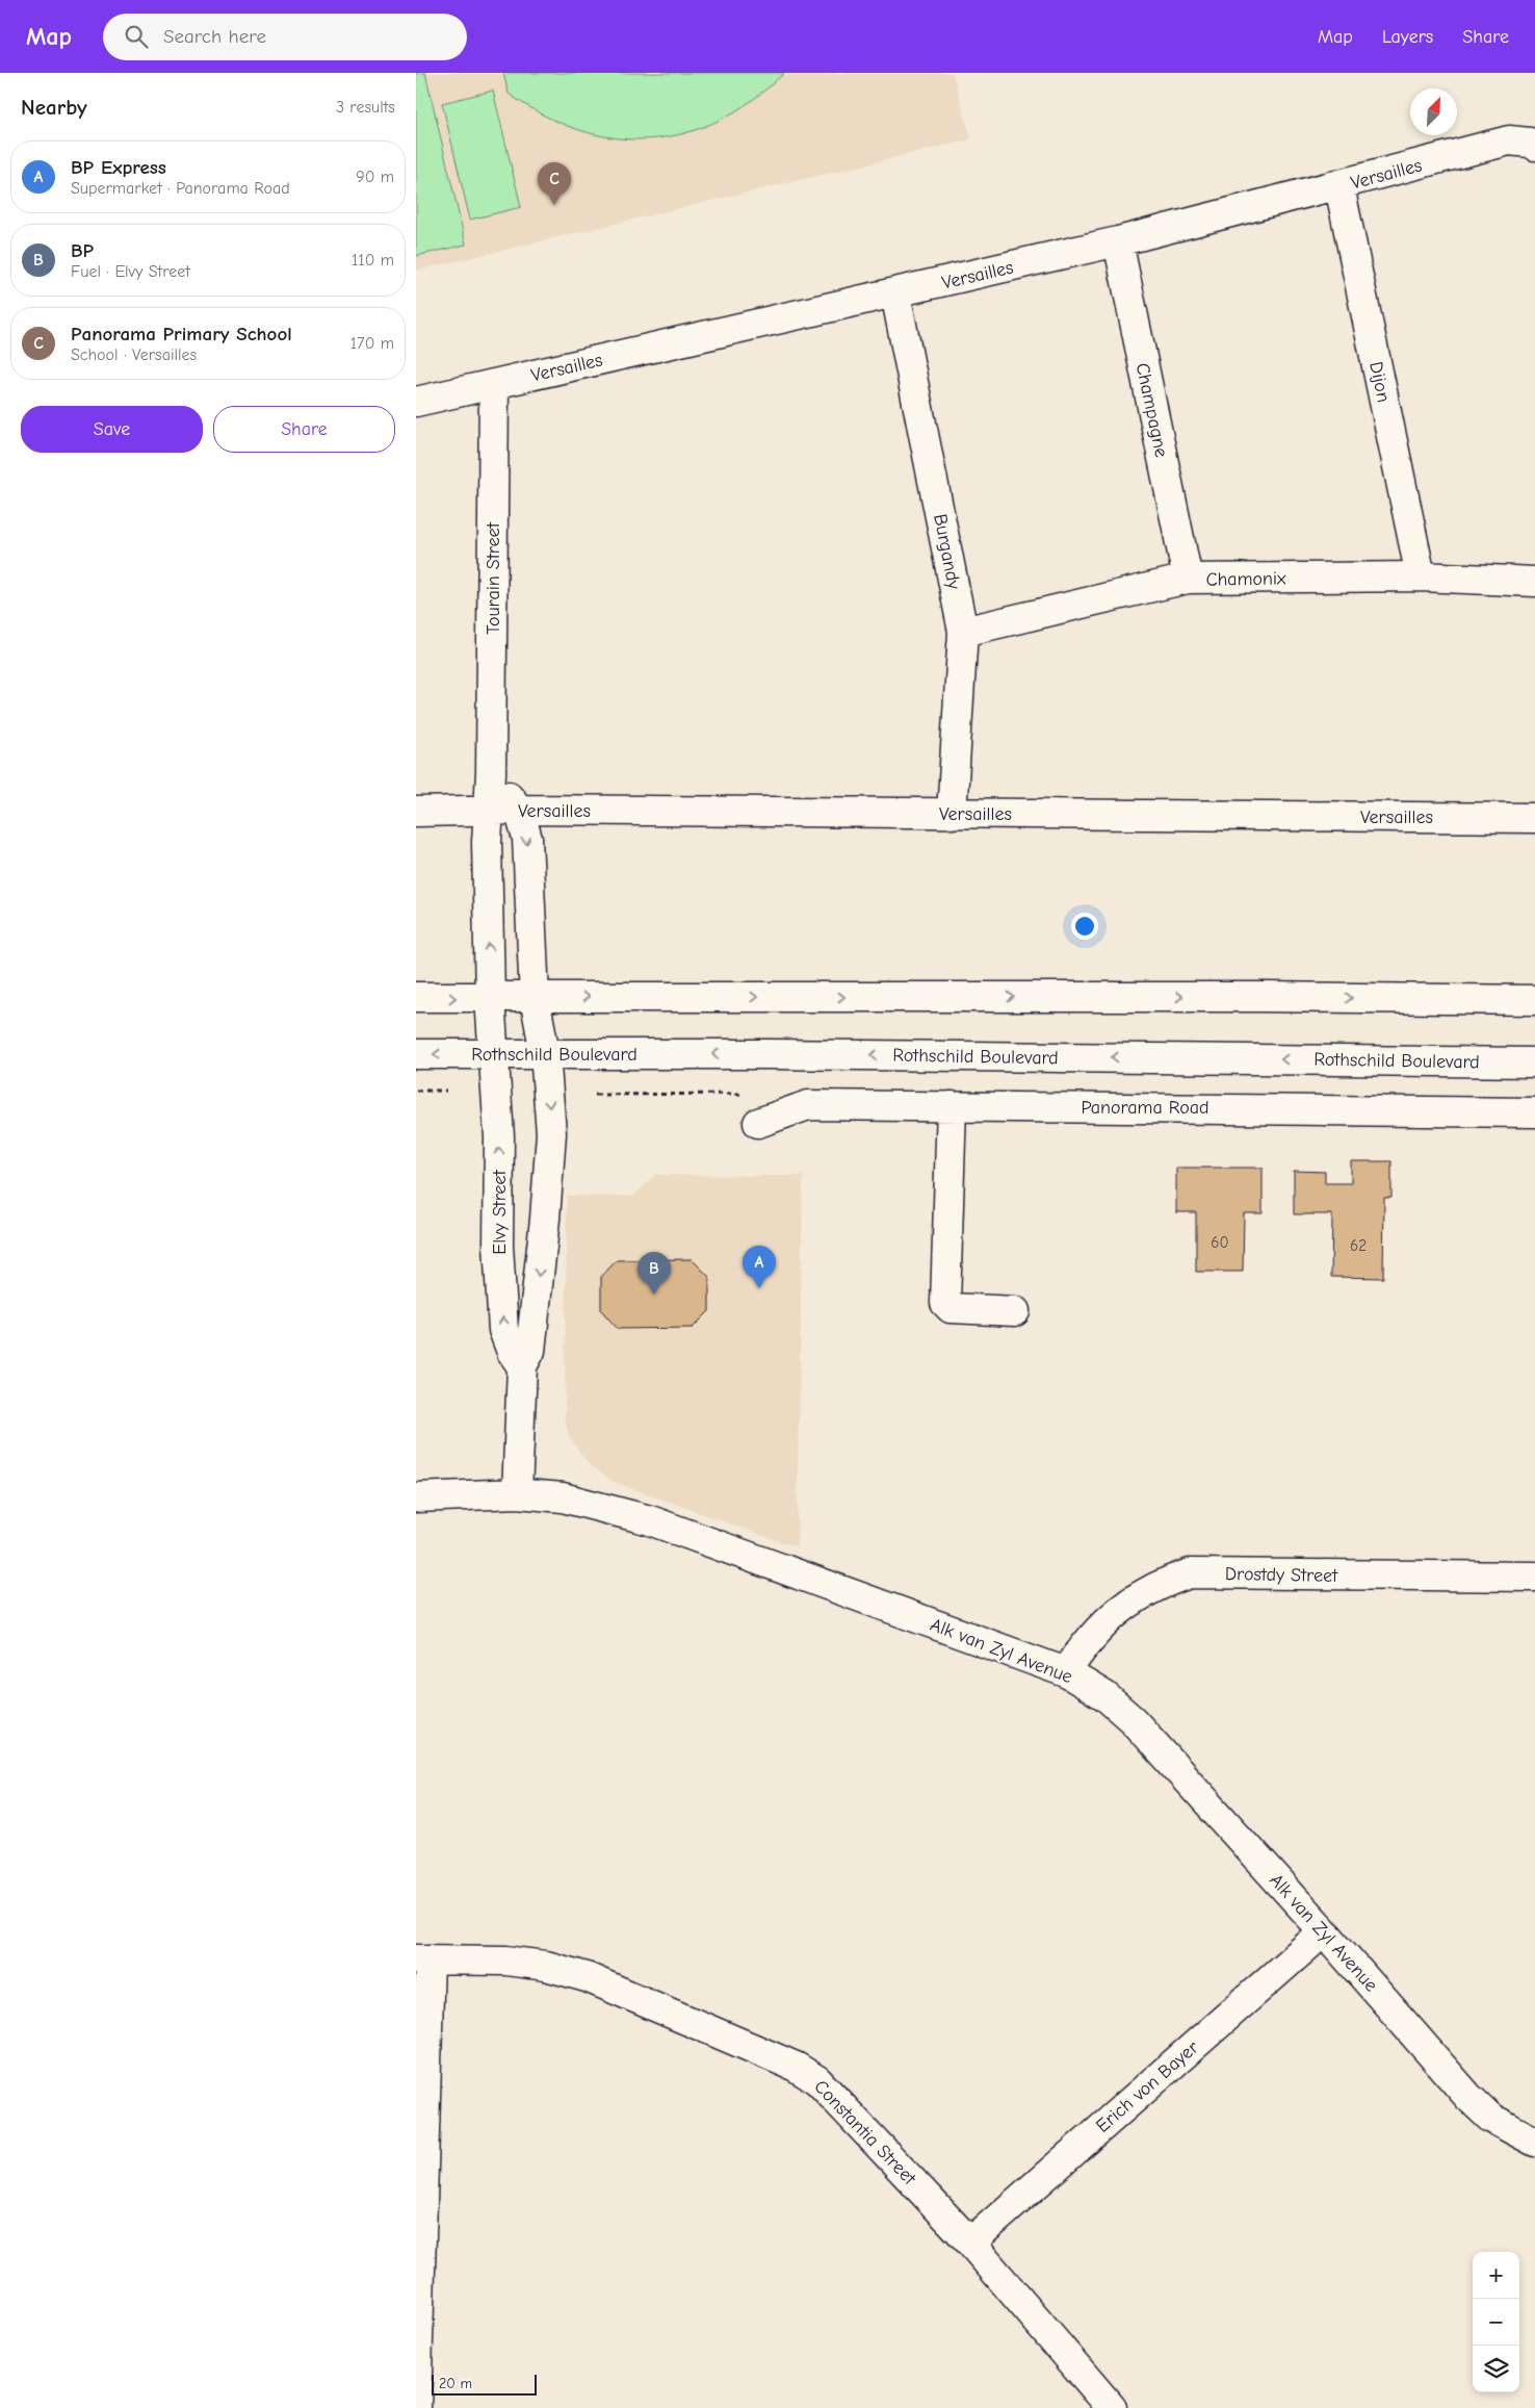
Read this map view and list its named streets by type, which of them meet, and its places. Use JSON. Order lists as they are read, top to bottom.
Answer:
{
  "streets": {
    "street": [
      "Versailles",
      "Dijon",
      "Champagne",
      "Burgandy",
      "Tourain Street",
      "Chamonix",
      "Rothschild Boulevard",
      "Panorama Road",
      "Elvy Street",
      "Drostdy Street",
      "Alk van Zyl Avenue",
      "Erich von Bayer",
      "Constantia Street"
    ]
  },
  "crossings": [
    ["Versailles", "Dijon"],
    ["Versailles", "Champagne"],
    ["Versailles", "Burgandy"],
    ["Versailles", "Tourain Street"],
    ["Dijon", "Chamonix"],
    ["Champagne", "Chamonix"],
    ["Burgandy", "Chamonix"],
    ["Tourain Street", "Elvy Street"],
    ["Rothschild Boulevard", "Elvy Street"],
    ["Drostdy Street", "Alk van Zyl Avenue"],
    ["Alk van Zyl Avenue", "Erich von Bayer"],
    ["Erich von Bayer", "Constantia Street"]
  ],
  "house_numbers": ["60", "62"],
  "scale_bar": "20 m",
  "north": "top right",
  "page": {
    "header": "Map",
    "search": "Search here",
    "nav": ["Map", "Layers", "Share"],
    "heading": ["Nearby", "3 results"],
    "list": [
      {
        "mark": "A",
        "name": "BP Express",
        "note": "Supermarket · Panorama Road",
        "value": "90 m"
      },
      {
        "mark": "B",
        "name": "BP",
        "note": "Fuel · Elvy Street",
        "value": "110 m"
      },
      {
        "mark": "C",
        "name": "Panorama Primary School",
        "note": "School · Versailles",
        "value": "170 m"
      }
    ],
    "pins": ["C", "A", "B"],
    "buttons": ["Save", "Share"],
    "map_buttons": ["+", "−"],
    "scale": "20 m"
  }
}
